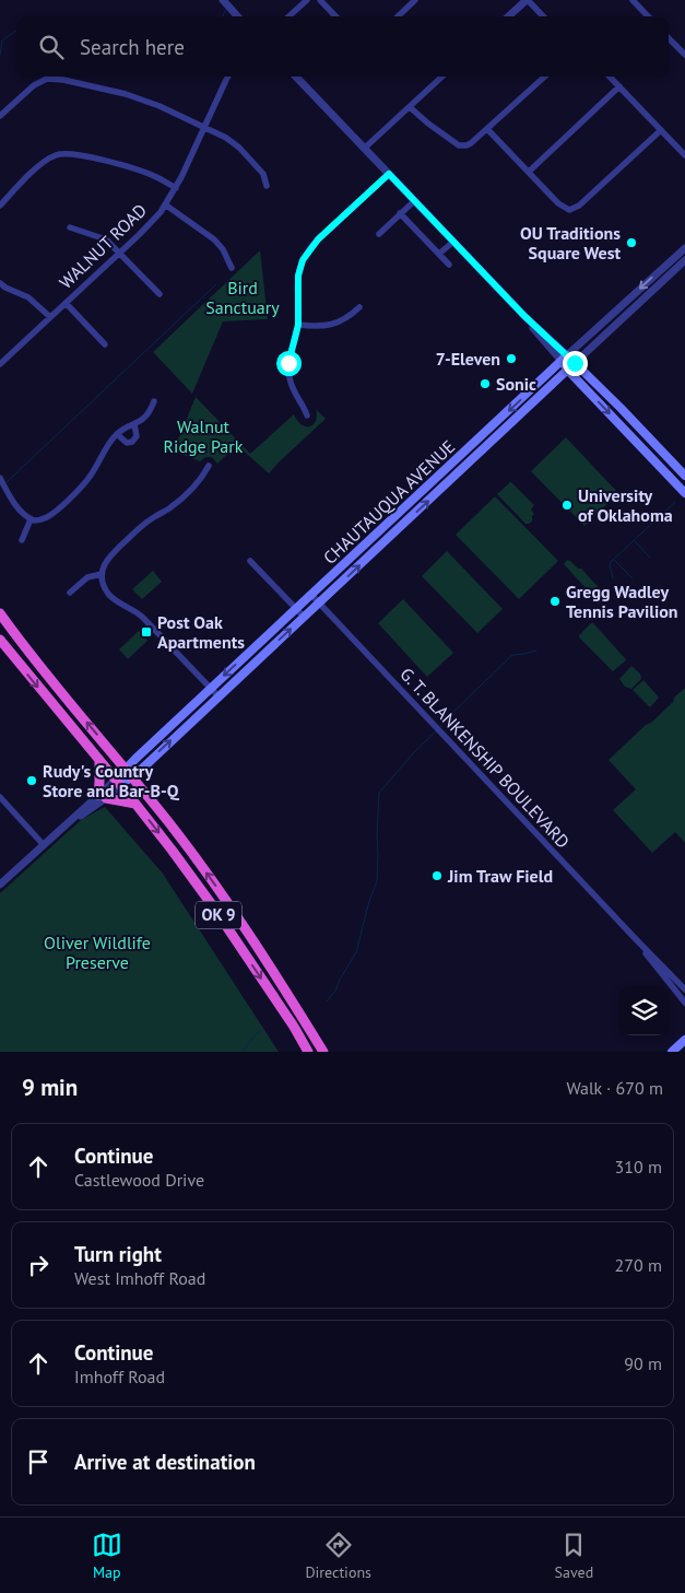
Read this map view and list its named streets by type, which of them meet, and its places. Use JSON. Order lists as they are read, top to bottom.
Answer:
{
  "streets": {
    "highway": ["OK 9"],
    "main road": ["CHAUTAUQUA AVENUE"],
    "street": ["WALNUT ROAD", "G. T. BLANKENSHIP BOULEVARD"]
  },
  "crossings": [
    ["CHAUTAUQUA AVENUE", "G. T. BLANKENSHIP BOULEVARD"],
    ["CHAUTAUQUA AVENUE", "OK 9"]
  ],
  "parks": ["Bird Sanctuary", "Walnut Ridge Park", "Oliver Wildlife Preserve"],
  "places": {
    "other": [
      "OU Traditions Square West",
      "7-Eleven",
      "Sonic",
      "University of Oklahoma",
      "Gregg Wadley Tennis Pavilion",
      "Rudy's Country Store and Bar-B-Q",
      "Jim Traw Field"
    ],
    "transit": ["Post Oak Apartments"]
  },
  "page": {
    "search": "Search here",
    "heading": ["9 min", "Walk · 670 m"],
    "list": [
      ["Continue", "Castlewood Drive", "310 m"],
      ["Turn right", "West Imhoff Road", "270 m"],
      ["Continue", "Imhoff Road", "90 m"],
      "Arrive at destination"
    ],
    "nav": ["Map", "Directions", "Saved"]
  }
}
